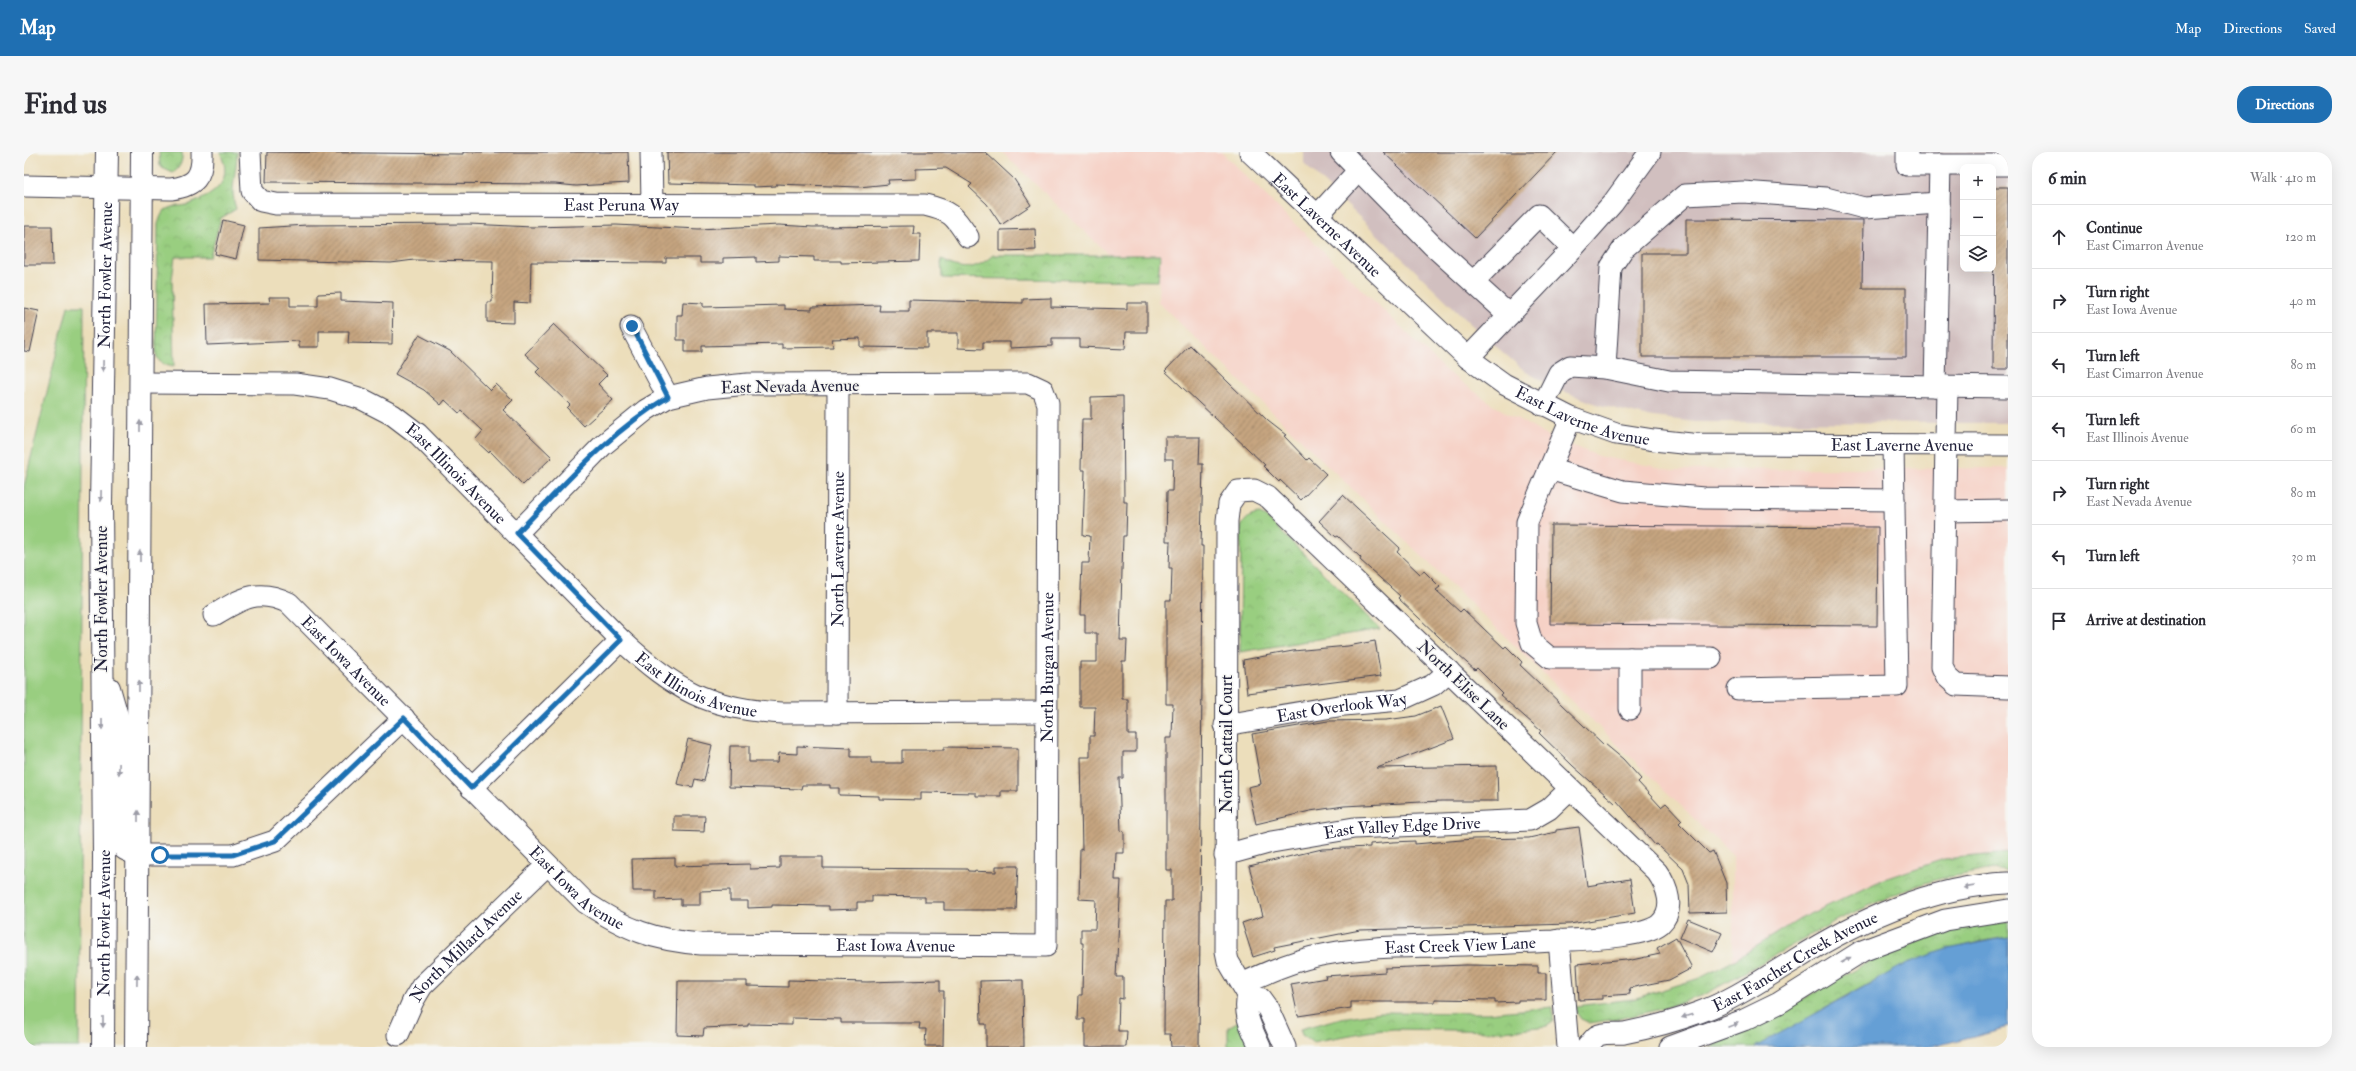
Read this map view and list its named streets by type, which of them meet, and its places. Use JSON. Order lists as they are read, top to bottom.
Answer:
{
  "streets": {
    "main road": ["North Fowler Avenue"],
    "street": [
      "East Peruna Way",
      "East Laverne Avenue",
      "East Nevada Avenue",
      "East Illinois Avenue",
      "North Laverne Avenue",
      "East Iowa Avenue",
      "North Burgan Avenue",
      "North Elise Lane",
      "East Overlook Way",
      "North Cattail Court",
      "East Valley Edge Drive",
      "East Creek View Lane",
      "North Millard Avenue",
      "East Fancher Creek Avenue"
    ]
  },
  "crossings": [
    ["North Fowler Avenue", "East Illinois Avenue"],
    ["East Nevada Avenue", "East Illinois Avenue"],
    ["East Nevada Avenue", "North Laverne Avenue"],
    ["East Nevada Avenue", "North Burgan Avenue"],
    ["East Illinois Avenue", "North Laverne Avenue"],
    ["East Illinois Avenue", "North Burgan Avenue"],
    ["East Iowa Avenue", "North Burgan Avenue"],
    ["East Iowa Avenue", "North Millard Avenue"],
    ["North Elise Lane", "East Overlook Way"],
    ["North Elise Lane", "North Cattail Court"],
    ["North Elise Lane", "East Valley Edge Drive"],
    ["North Elise Lane", "East Creek View Lane"],
    ["East Overlook Way", "North Cattail Court"],
    ["North Cattail Court", "East Valley Edge Drive"],
    ["North Cattail Court", "East Creek View Lane"]
  ],
  "page": {
    "header": "Map",
    "nav": ["Map", "Directions", "Saved"],
    "buttons": "Directions",
    "title": "Find us",
    "heading": ["6 min", "Walk · 410 m"],
    "map_buttons": ["+", "−"],
    "list": [
      ["Continue", "East Cimarron Avenue", "120 m"],
      ["Turn right", "East Iowa Avenue", "40 m"],
      ["Turn left", "East Cimarron Avenue", "80 m"],
      ["Turn left", "East Illinois Avenue", "60 m"],
      ["Turn right", "East Nevada Avenue", "80 m"],
      ["Turn left", "30 m"],
      "Arrive at destination"
    ]
  }
}
